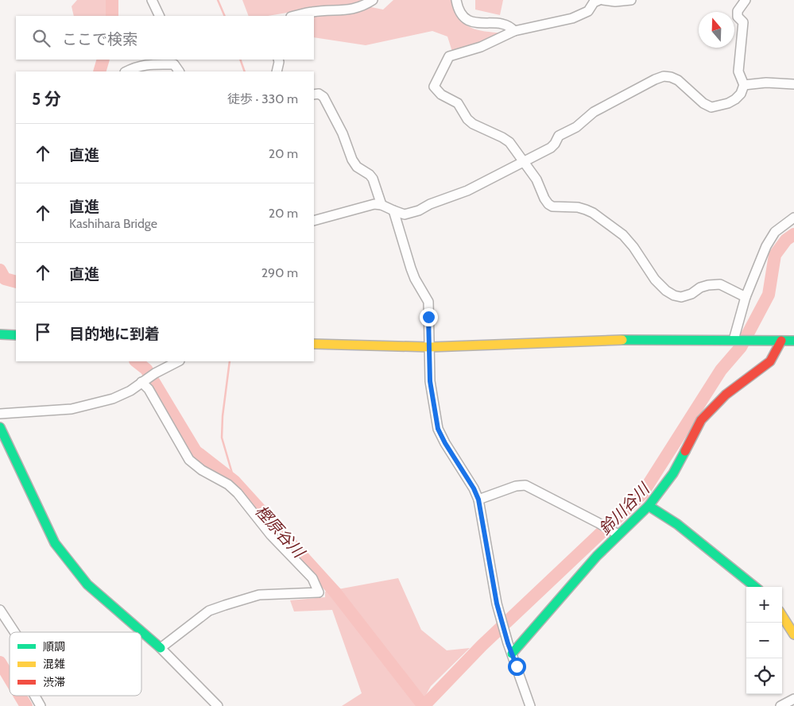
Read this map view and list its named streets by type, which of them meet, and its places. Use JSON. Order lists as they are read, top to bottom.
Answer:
{
  "water": ["鈴川谷川", "樫原谷川"],
  "legend": ["順調", "混雑", "渋滞"],
  "north": "top",
  "page": {
    "search": "ここで検索",
    "heading": ["5 分", "徒歩 · 330 m"],
    "list": [
      ["直進", "20 m"],
      ["直進", "Kashihara Bridge", "20 m"],
      ["直進", "290 m"],
      "目的地に到着"
    ],
    "map_buttons": ["+", "−"]
  }
}
